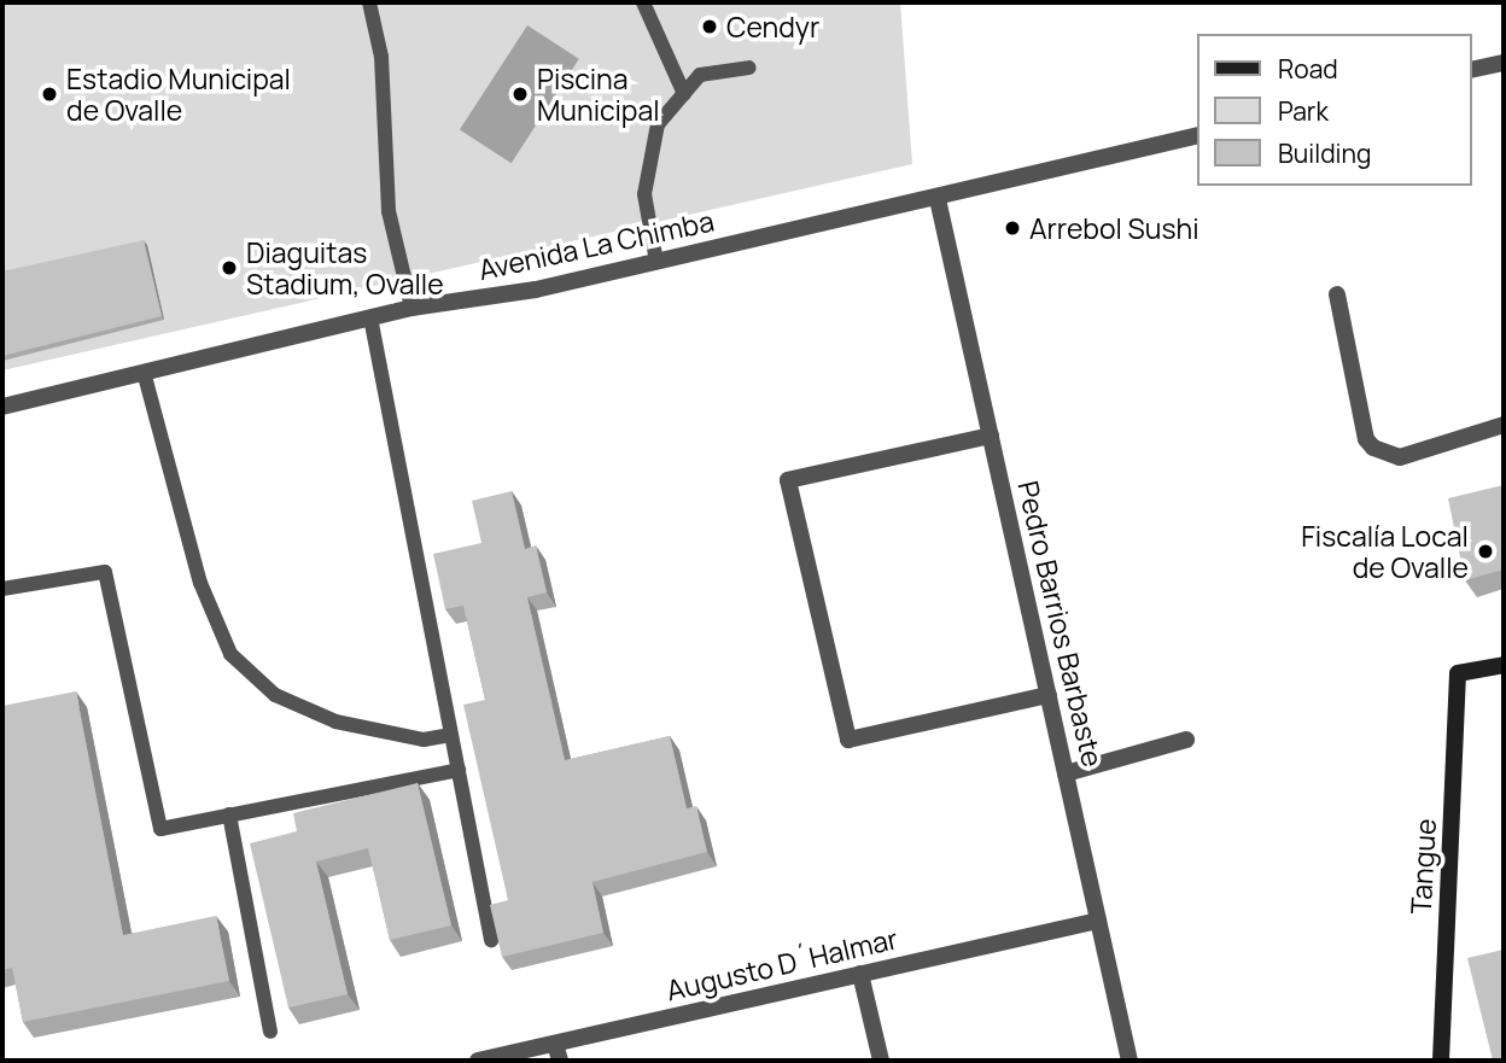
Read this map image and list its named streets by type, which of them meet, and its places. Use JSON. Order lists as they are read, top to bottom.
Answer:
{
  "streets": {
    "main road": ["Tangue"],
    "street": ["Avenida La Chimba", "Pedro Barrios Barbaste", "Augusto D´Halmar"]
  },
  "crossings": [
    ["Avenida La Chimba", "Pedro Barrios Barbaste"],
    ["Pedro Barrios Barbaste", "Augusto D´Halmar"]
  ],
  "places": [
    "Cendyr",
    "Estadio Municipal de Ovalle",
    "Piscina Municipal",
    "Arrebol Sushi",
    "Diaguitas Stadium, Ovalle",
    "Fiscalía Local de Ovalle"
  ],
  "legend": ["Road", "Park", "Building"]
}
